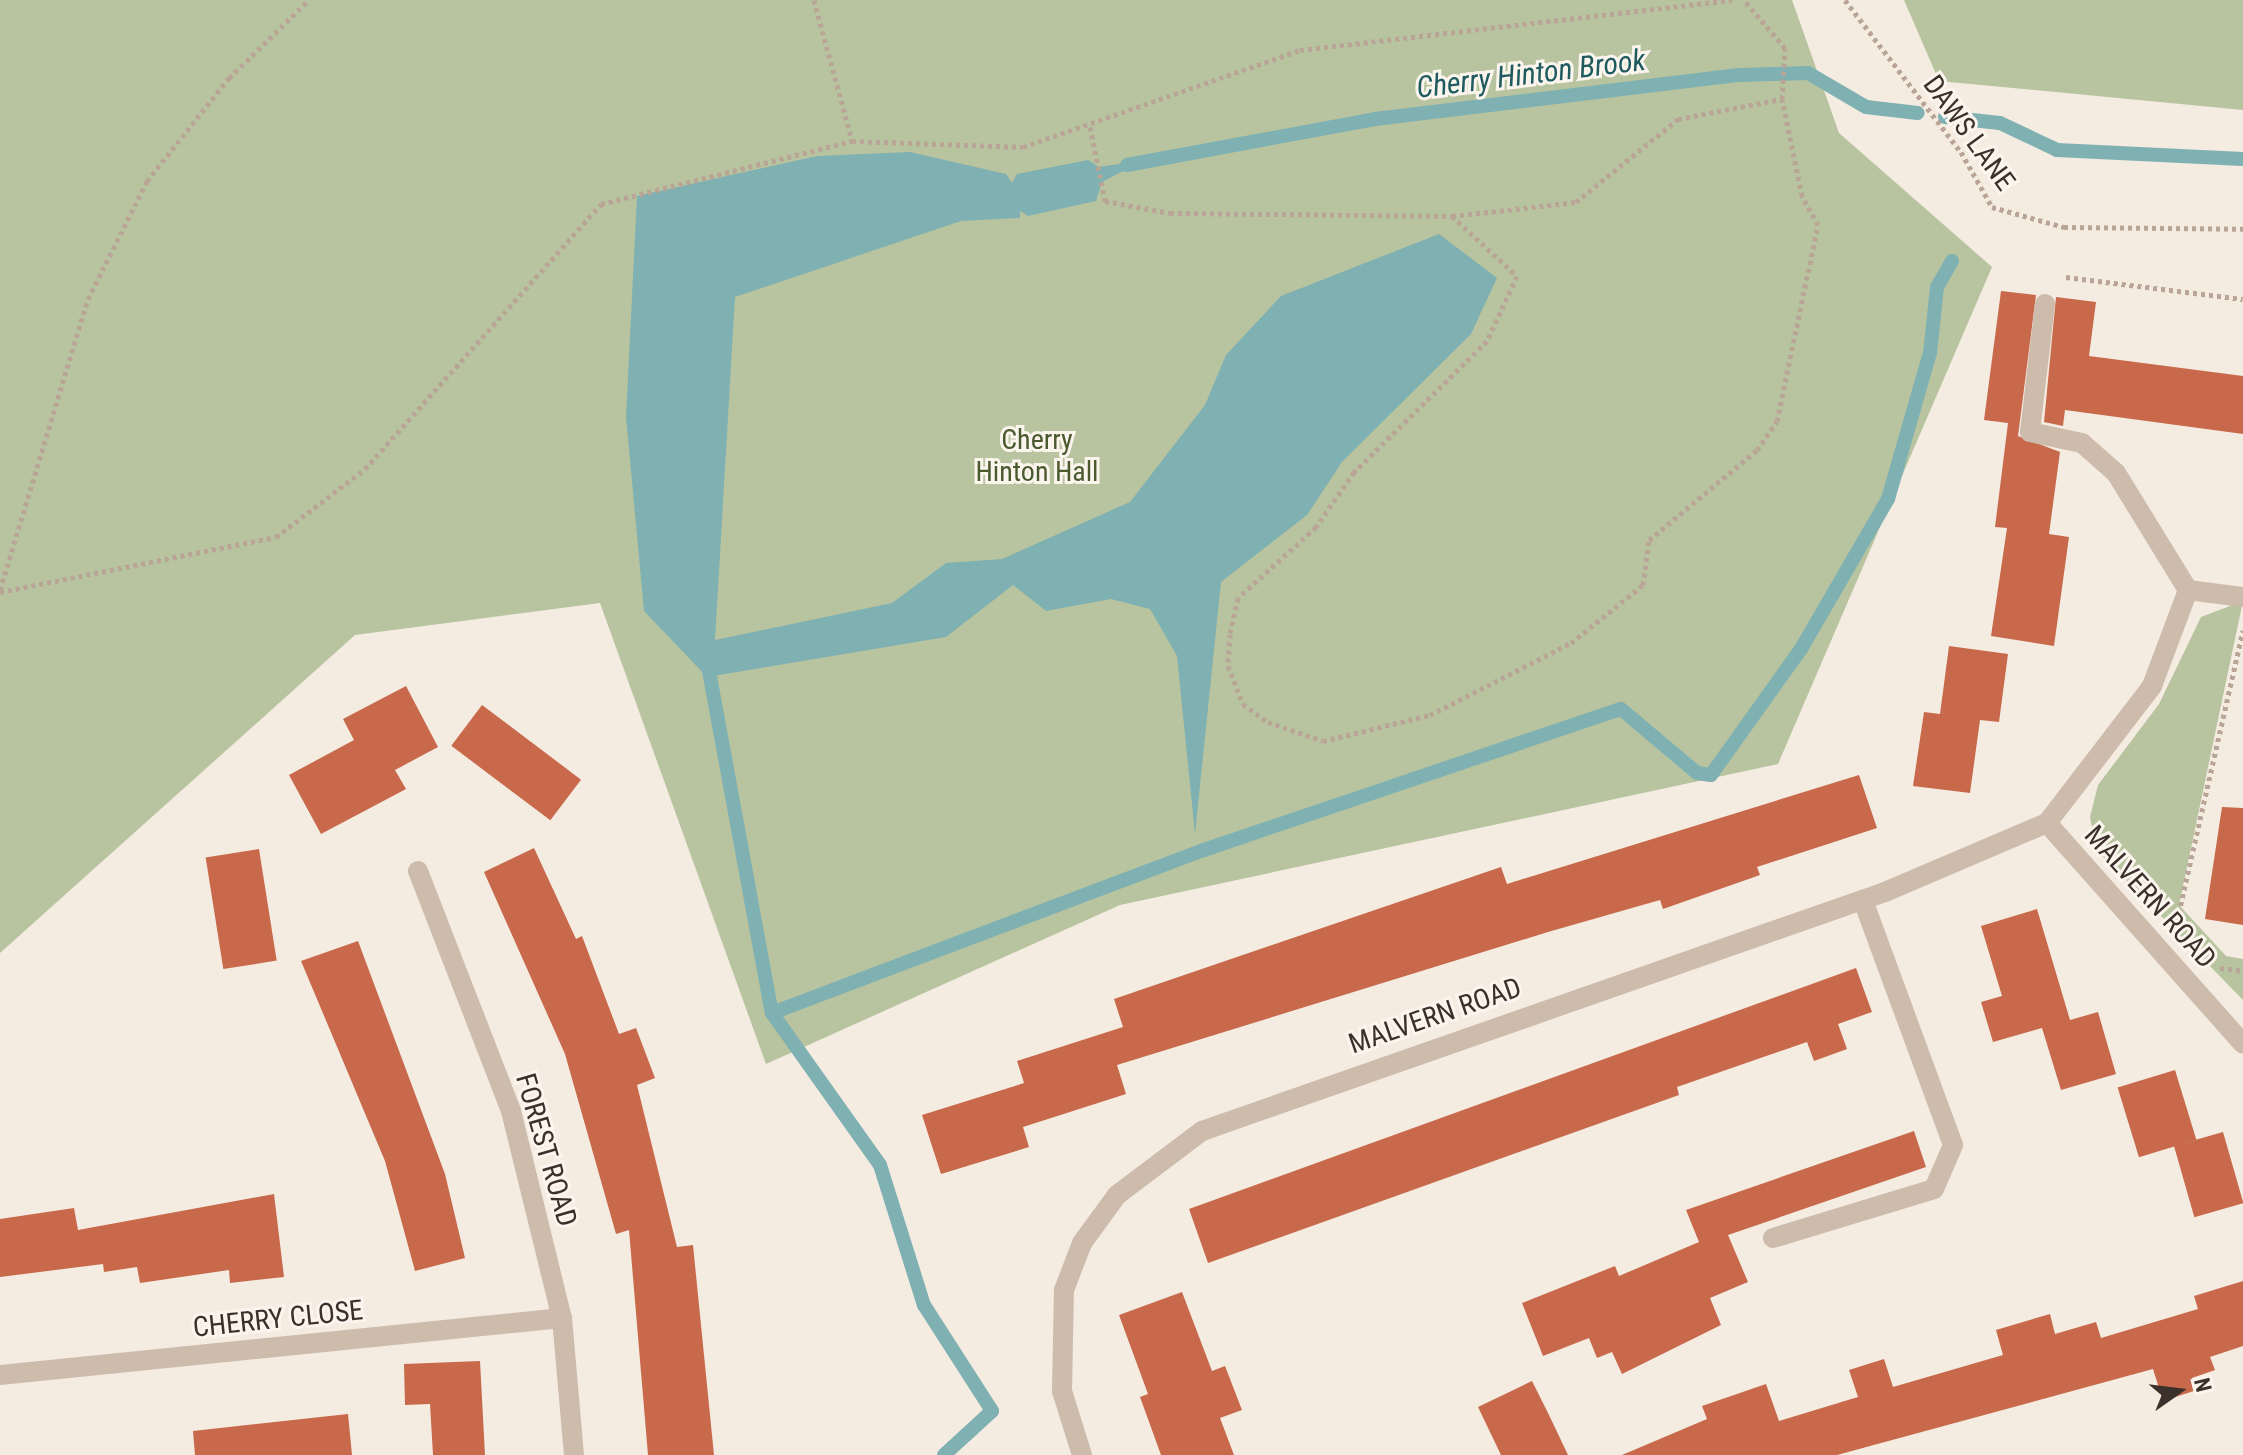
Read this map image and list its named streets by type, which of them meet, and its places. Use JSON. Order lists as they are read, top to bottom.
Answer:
{
  "streets": {
    "street": ["MALVERN ROAD", "FOREST ROAD", "CHERRY CLOSE"],
    "path": ["DAWS LANE"]
  },
  "crossings": [
    ["FOREST ROAD", "CHERRY CLOSE"]
  ],
  "water": ["Cherry Hinton Brook"],
  "parks": ["Cherry Hinton Hall"],
  "north": "right"
}
